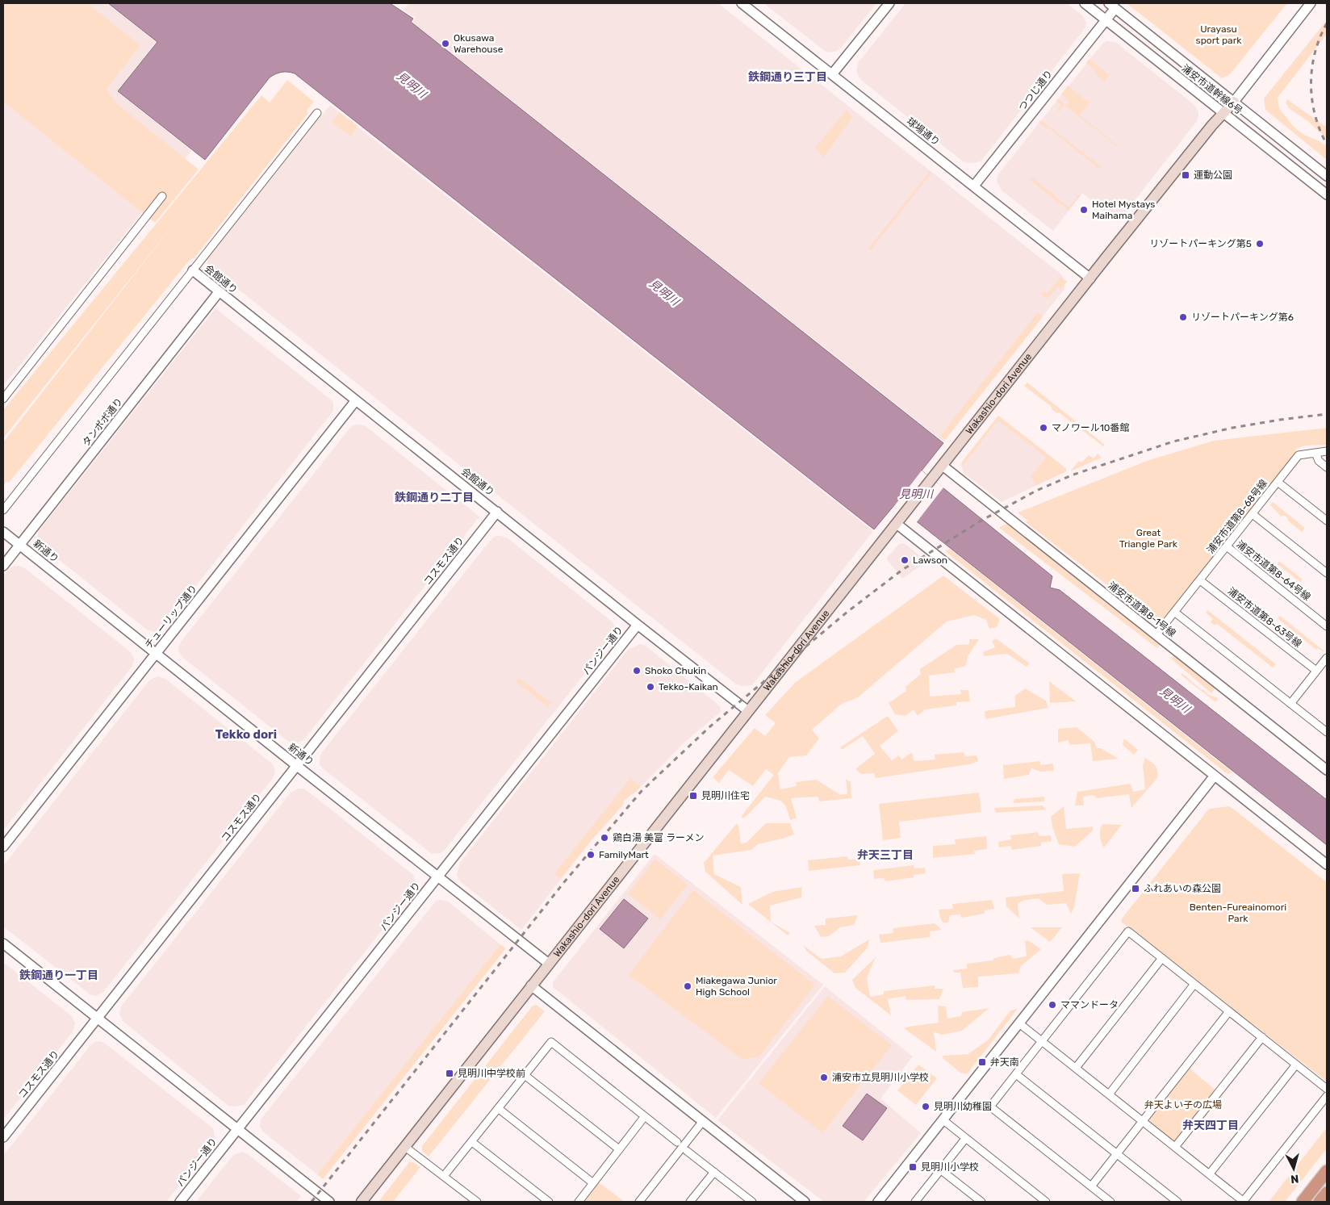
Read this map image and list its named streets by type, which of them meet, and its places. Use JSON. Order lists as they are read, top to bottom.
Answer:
{
  "streets": {
    "main road": ["Wakashio-dori Avenue"],
    "street": [
      "浦安市道幹線6号",
      "つつじ通り",
      "球場通り",
      "会館通り",
      "タンポポ通り",
      "浦安市道第8-68号線",
      "新通り",
      "コスモス通り",
      "浦安市道第8-64号線",
      "浦安市道第8-1号線",
      "チューリップ通り",
      "浦安市道第8-63号線",
      "パンジー通り"
    ]
  },
  "crossings": [
    ["浦安市道幹線6号", "つつじ通り"],
    ["浦安市道幹線6号", "Wakashio-dori Avenue"],
    ["つつじ通り", "球場通り"],
    ["球場通り", "Wakashio-dori Avenue"],
    ["会館通り", "Wakashio-dori Avenue"],
    ["会館通り", "タンポポ通り"],
    ["会館通り", "コスモス通り"],
    ["会館通り", "チューリップ通り"],
    ["会館通り", "パンジー通り"],
    ["Wakashio-dori Avenue", "新通り"],
    ["Wakashio-dori Avenue", "浦安市道第8-1号線"],
    ["タンポポ通り", "新通り"],
    ["浦安市道第8-68号線", "浦安市道第8-64号線"],
    ["浦安市道第8-68号線", "浦安市道第8-1号線"],
    ["浦安市道第8-68号線", "浦安市道第8-63号線"],
    ["新通り", "コスモス通り"],
    ["新通り", "チューリップ通り"],
    ["新通り", "パンジー通り"]
  ],
  "districts": [
    "鉄鋼通り三丁目",
    "鉄鋼通り二丁目",
    "Tekko dori",
    "弁天三丁目",
    "鉄鋼通り一丁目",
    "弁天四丁目"
  ],
  "water": ["見明川"],
  "parks": [
    "Urayasu sport park",
    "Great Triangle Park",
    "Benten-Fureainomori Park",
    "弁天よい子の広場"
  ],
  "places": {
    "other": [
      "Okusawa Warehouse",
      "Hotel Mystays Maihama",
      "リゾートパーキング第5",
      "リゾートパーキング第6",
      "マノワール10番館",
      "Lawson",
      "Shoko Chukin",
      "Tekko-Kaikan",
      "鶏白湯 美富 ラーメン",
      "FamilyMart",
      "Miakegawa Junior High School",
      "ママンドータ",
      "浦安市立見明川小学校",
      "見明川幼稚園"
    ],
    "transit": [
      "運動公園",
      "見明川住宅",
      "ふれあいの森公園",
      "弁天南",
      "見明川中学校前",
      "見明川小学校"
    ]
  },
  "north": "bottom"
}
